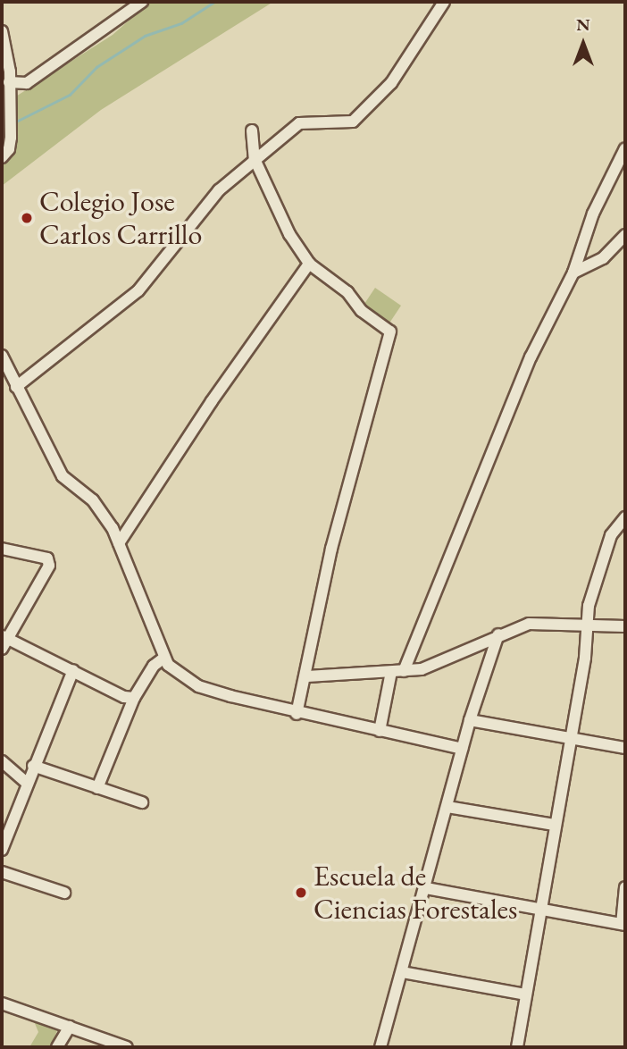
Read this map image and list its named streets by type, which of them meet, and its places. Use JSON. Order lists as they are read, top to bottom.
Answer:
{
  "places": ["Colegio Jose Carlos Carrillo", "Escuela de Ciencias Forestales"],
  "north": "top"
}
